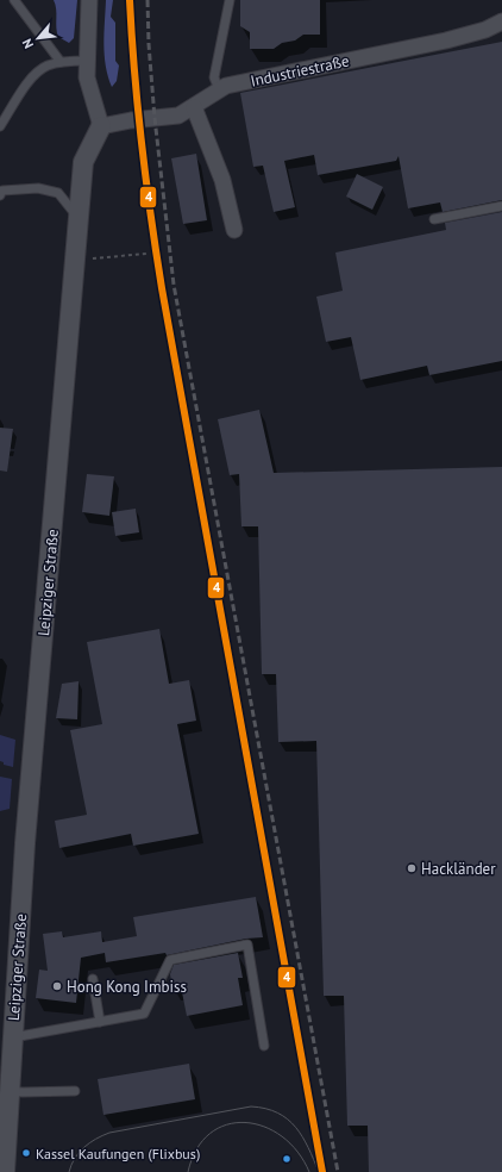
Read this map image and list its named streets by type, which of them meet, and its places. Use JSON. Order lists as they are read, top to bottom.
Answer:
{
  "streets": {
    "street": ["Industriestraße", "Leipziger Straße"]
  },
  "crossings": [
    ["Industriestraße", "Leipziger Straße"]
  ],
  "places": ["Hackländer", "Hong Kong Imbiss", "Kassel Kaufungen (Flixbus)"],
  "lines": ["transit line 4"],
  "north": "bottom left"
}
